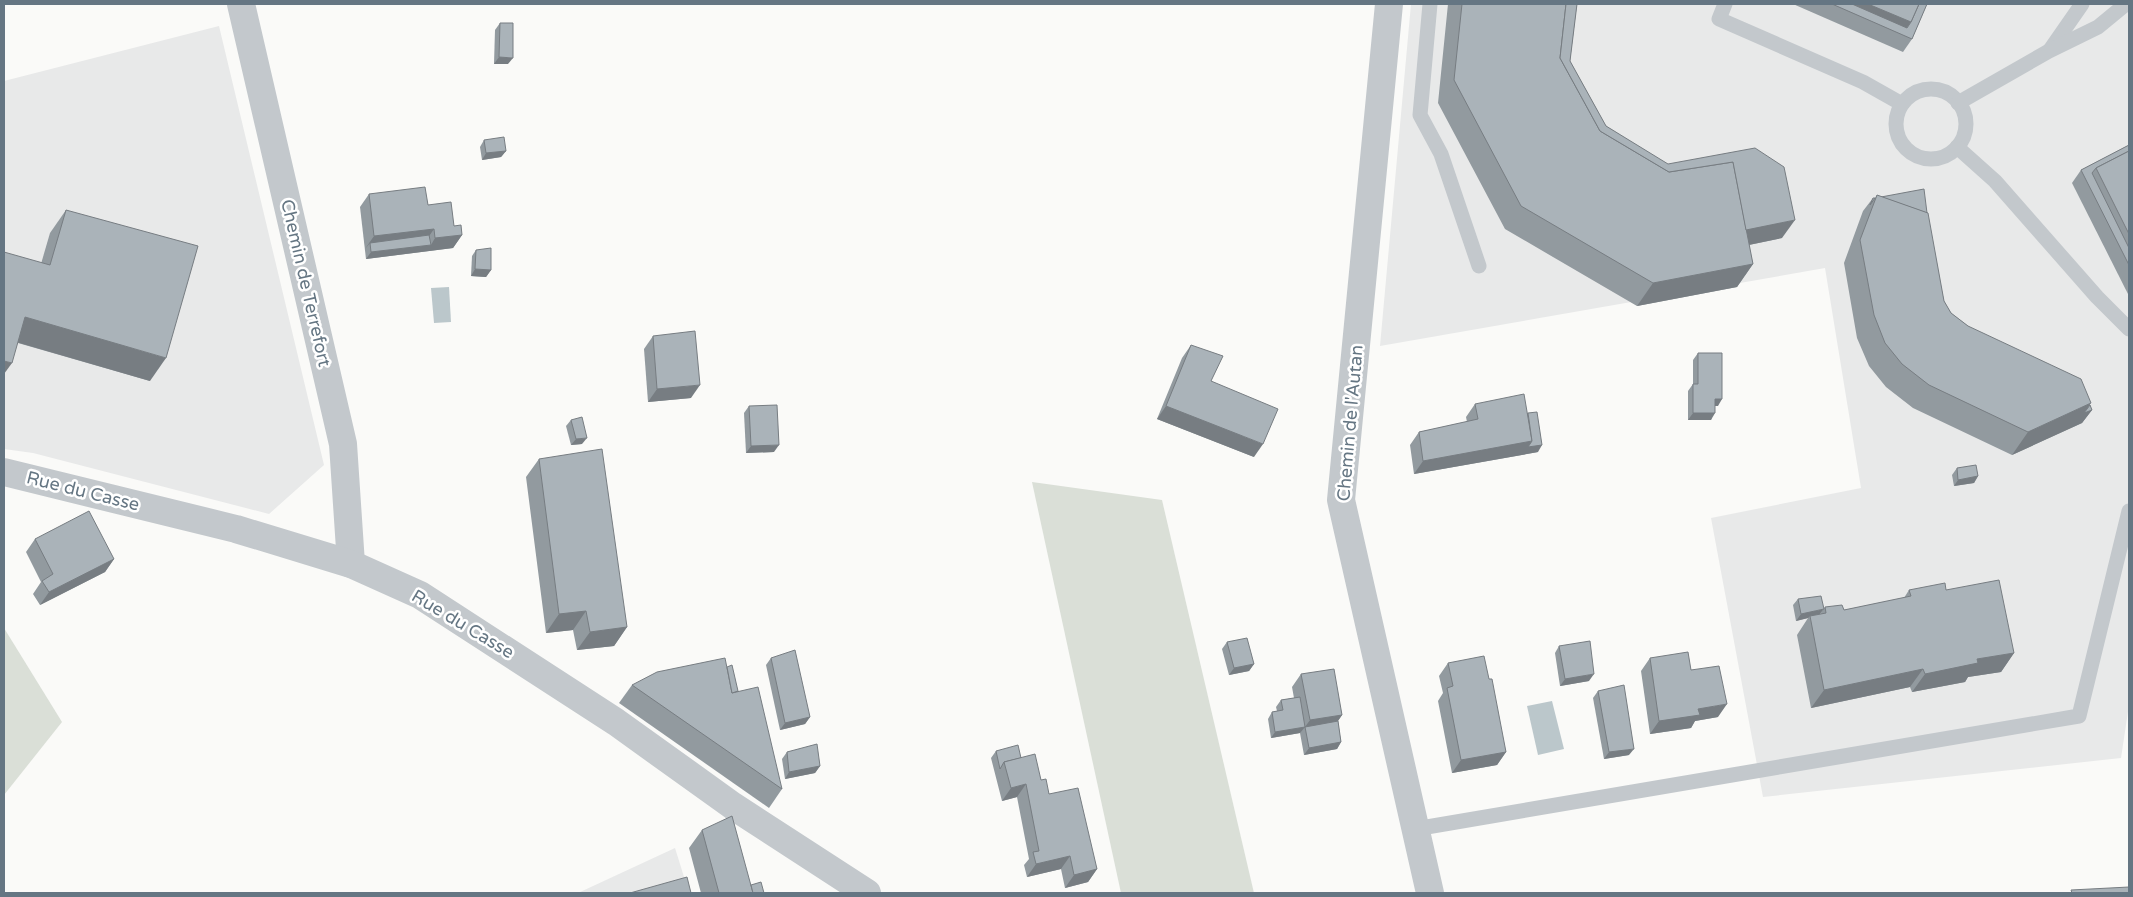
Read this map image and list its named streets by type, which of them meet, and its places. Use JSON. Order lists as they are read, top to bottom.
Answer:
{
  "streets": {
    "street": ["Chemin de Terrefort", "Chemin de l'Autan", "Rue du Casse"]
  },
  "crossings": [
    ["Chemin de Terrefort", "Rue du Casse"]
  ]
}
